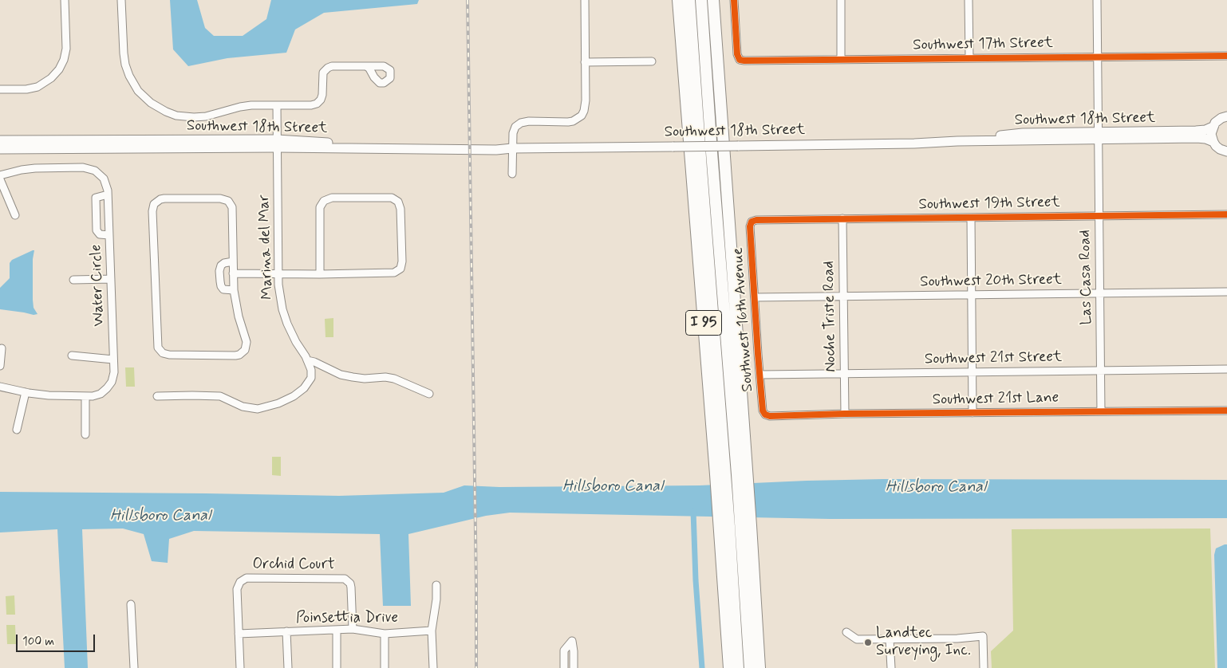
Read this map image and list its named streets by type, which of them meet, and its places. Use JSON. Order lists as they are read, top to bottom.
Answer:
{
  "streets": {
    "highway": ["I 95"],
    "main road": ["Southwest 18th Street"],
    "street": [
      "Southwest 17th Street",
      "Southwest 19th Street",
      "Marina del Mar",
      "Las Casa Road",
      "Southwest 20th Street",
      "Water Circle",
      "Noche Triste Road",
      "Southwest 16th Avenue",
      "Southwest 21st Street",
      "Southwest 21st Lane",
      "Orchid Court",
      "Poinsettia Drive"
    ]
  },
  "crossings": [
    ["Southwest 17th Street", "Las Casa Road"],
    ["Southwest 18th Street", "Marina del Mar"],
    ["Southwest 18th Street", "Las Casa Road"],
    ["Southwest 19th Street", "Las Casa Road"],
    ["Southwest 19th Street", "Noche Triste Road"],
    ["Southwest 19th Street", "Southwest 16th Avenue"],
    ["Las Casa Road", "Southwest 20th Street"],
    ["Las Casa Road", "Southwest 21st Street"],
    ["Las Casa Road", "Southwest 21st Lane"],
    ["Southwest 20th Street", "Noche Triste Road"],
    ["Southwest 20th Street", "Southwest 16th Avenue"],
    ["Noche Triste Road", "Southwest 21st Street"],
    ["Noche Triste Road", "Southwest 21st Lane"],
    ["Southwest 16th Avenue", "Southwest 21st Street"],
    ["Southwest 16th Avenue", "Southwest 21st Lane"],
    ["Orchid Court", "Poinsettia Drive"]
  ],
  "water": ["Hillsboro Canal"],
  "places": ["Landtec Surveying, Inc."],
  "scale_bar": "100 m"
}
